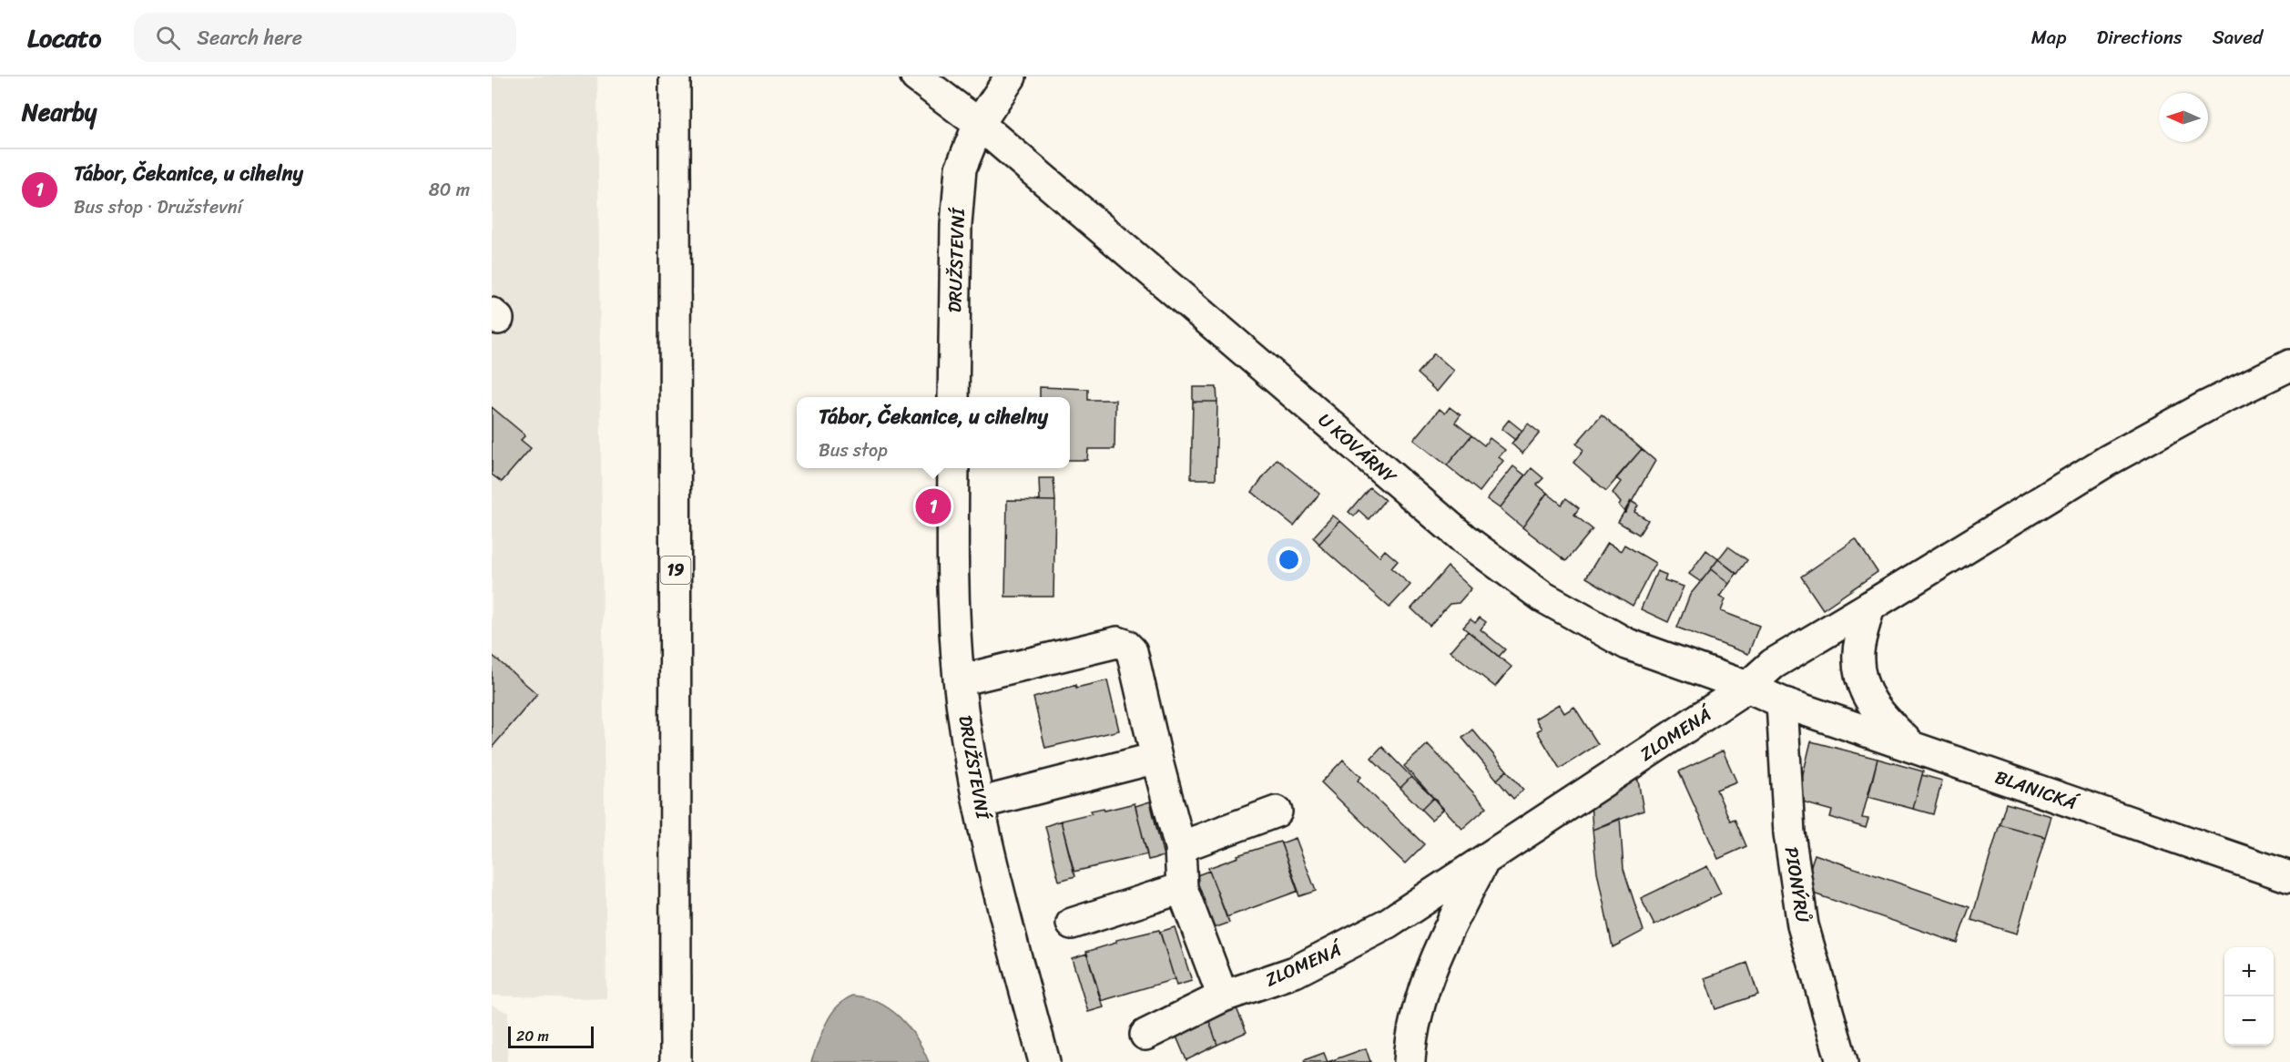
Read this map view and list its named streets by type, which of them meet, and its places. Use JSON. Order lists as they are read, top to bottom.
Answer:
{
  "streets": {
    "street": [
      "DRUŽSTEVNÍ",
      "U KOVÁRNY",
      "19",
      "ZLOMENÁ",
      "BLANICKÁ",
      "PIONÝRŮ"
    ]
  },
  "crossings": [
    ["DRUŽSTEVNÍ", "U KOVÁRNY"],
    ["U KOVÁRNY", "ZLOMENÁ"],
    ["U KOVÁRNY", "BLANICKÁ"],
    ["U KOVÁRNY", "PIONÝRŮ"],
    ["BLANICKÁ", "PIONÝRŮ"]
  ],
  "scale_bar": "20 m",
  "north": "left",
  "page": {
    "header": "Locato",
    "search": "Search here",
    "nav": ["Map", "Directions", "Saved"],
    "heading": "Nearby",
    "list": [
      {
        "mark": "1",
        "name": "Tábor, Čekanice, u cihelny",
        "note": "Bus stop · Družstevní",
        "value": "80 m"
      }
    ],
    "popup": ["Tábor, Čekanice, u cihelny", "Bus stop"],
    "pins": "1",
    "map_buttons": ["+", "−"],
    "scale": "20 m"
  }
}
